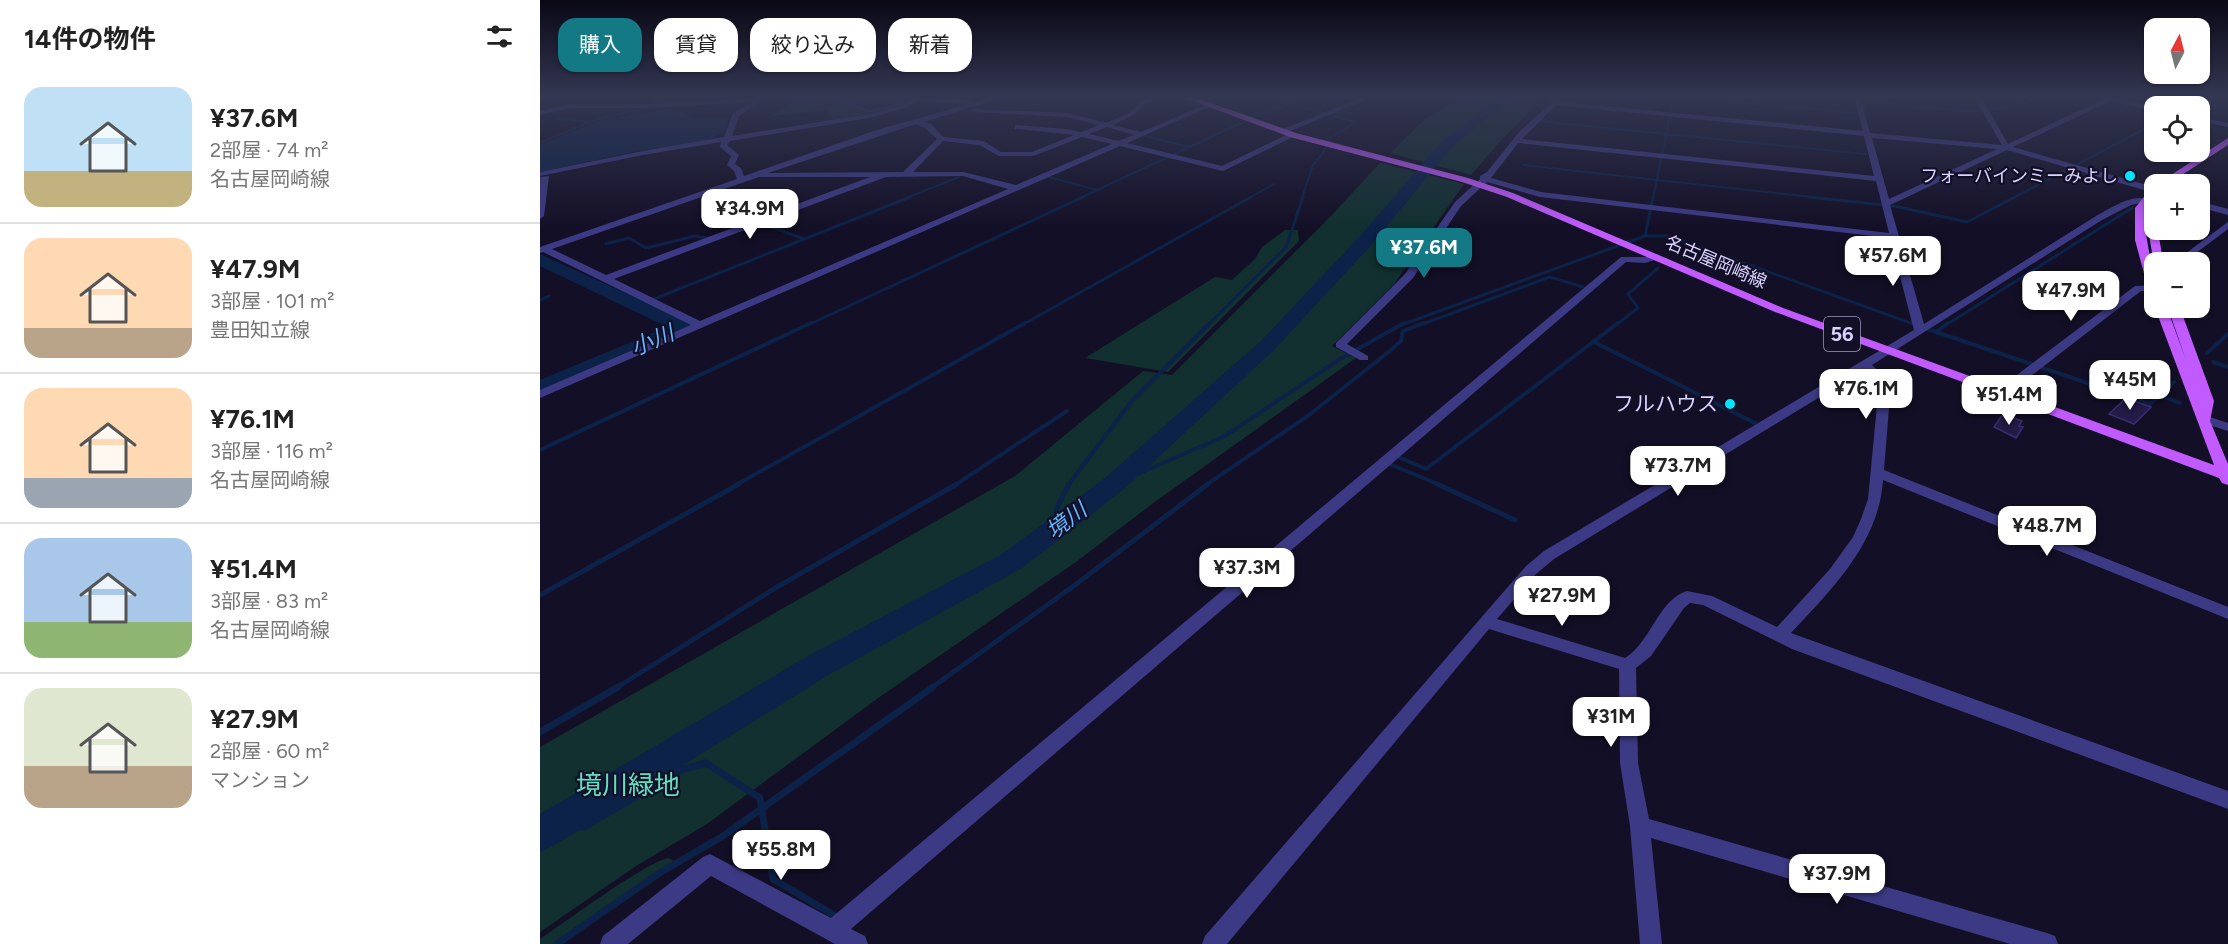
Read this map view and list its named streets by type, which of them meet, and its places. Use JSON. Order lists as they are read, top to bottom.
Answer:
{
  "streets": {
    "main road": ["名古屋岡崎線", "56"]
  },
  "water": ["小川", "境川"],
  "parks": ["境川緑地"],
  "places": ["フォーバインミーみよし", "フルハウス"],
  "north": "top",
  "page": {
    "heading": "14件の物件",
    "map_buttons": ["+", "−"],
    "chip": [
      "購入",
      "賃貸",
      "絞り込み",
      "新着"
    ],
    "list": [
      {
        "name": "¥37.6M",
        "note": "2部屋 · 74 m² · 名古屋岡崎線"
      },
      {
        "name": "¥47.9M",
        "note": "3部屋 · 101 m² · 豊田知立線"
      },
      {
        "name": "¥76.1M",
        "note": "3部屋 · 116 m² · 名古屋岡崎線"
      },
      {
        "name": "¥51.4M",
        "note": "3部屋 · 83 m² · 名古屋岡崎線"
      },
      {
        "name": "¥27.9M",
        "note": "2部屋 · 60 m² · マンション"
      }
    ],
    "price": [
      "¥34.9M",
      "¥37.6M",
      "¥57.6M",
      "¥47.9M",
      "¥45M",
      "¥76.1M",
      "¥51.4M",
      "¥73.7M",
      "¥48.7M",
      "¥37.3M",
      "¥27.9M",
      "¥31M",
      "¥55.8M",
      "¥37.9M"
    ]
  }
}
